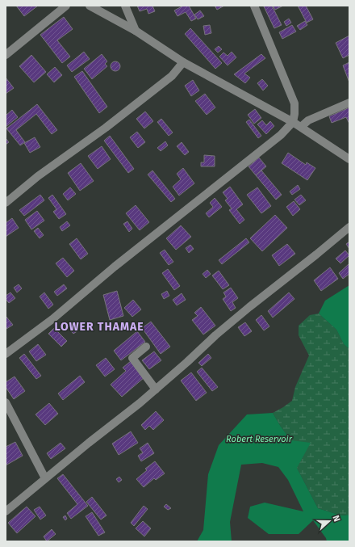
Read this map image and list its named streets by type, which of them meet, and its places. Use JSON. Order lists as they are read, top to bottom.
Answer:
{
  "districts": ["LOWER THAMAE"],
  "water": ["Robert Reservoir"],
  "north": "right"
}
